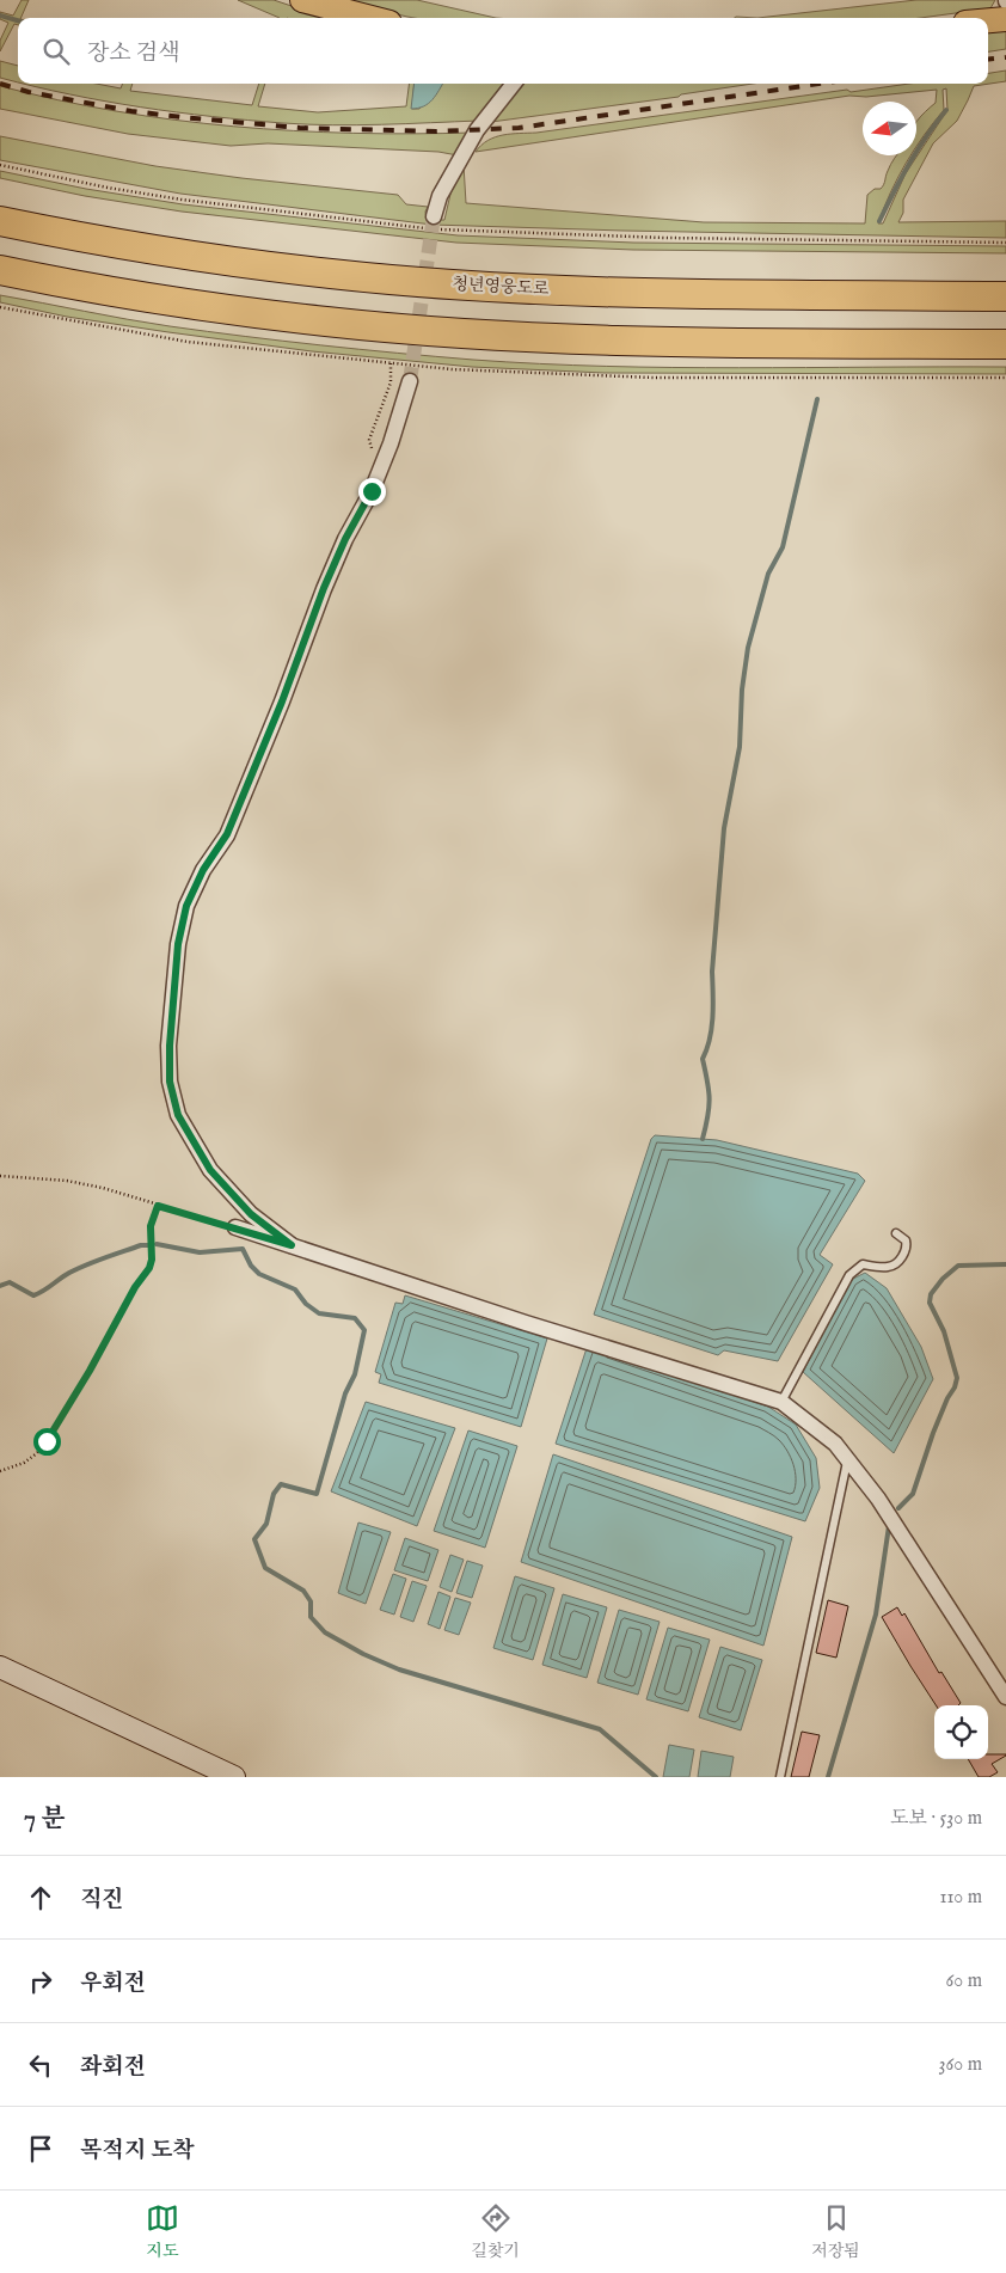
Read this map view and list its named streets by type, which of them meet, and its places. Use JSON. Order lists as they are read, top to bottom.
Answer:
{
  "streets": {
    "highway": ["청년영웅도로"]
  },
  "north": "left",
  "page": {
    "search": "장소 검색",
    "heading": ["7 분", "도보 · 530 m"],
    "list": [
      ["직진", "110 m"],
      ["우회전", "60 m"],
      ["좌회전", "360 m"],
      "목적지 도착"
    ],
    "nav": ["지도", "길찾기", "저장됨"]
  }
}
